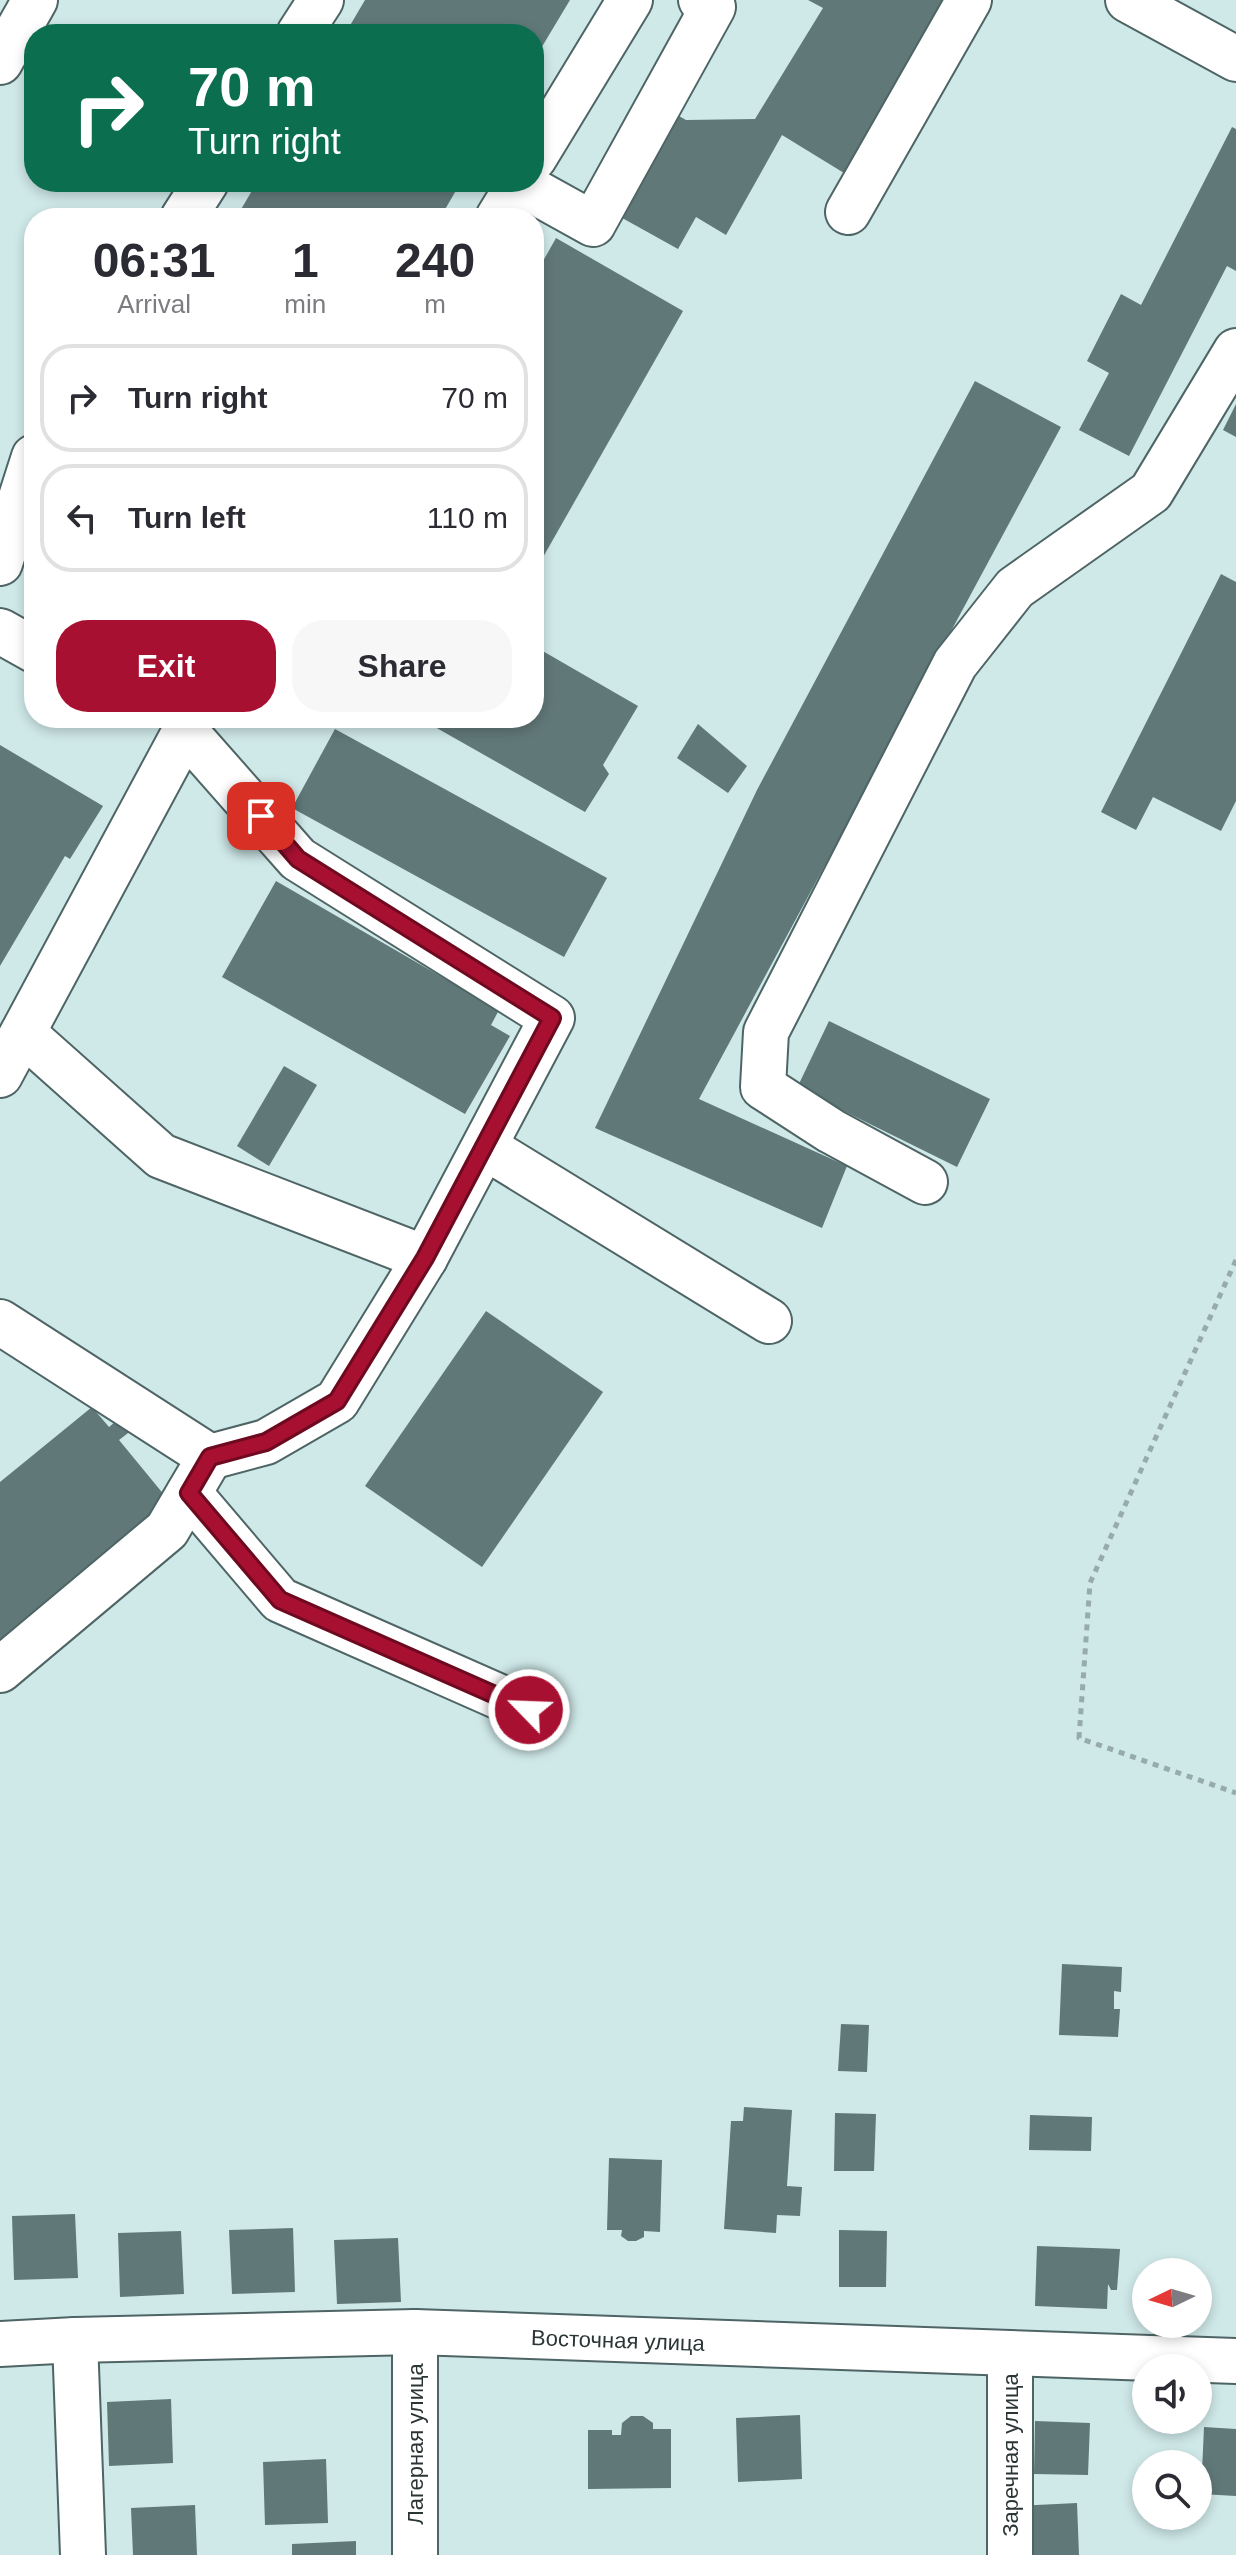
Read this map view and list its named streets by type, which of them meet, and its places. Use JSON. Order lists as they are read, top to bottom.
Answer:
{
  "streets": {
    "street": ["Восточная улица", "Лагерная улица", "Заречная улица"]
  },
  "crossings": [
    ["Восточная улица", "Лагерная улица"],
    ["Восточная улица", "Заречная улица"]
  ],
  "north": "left",
  "page": {
    "turn": ["70 m", "Turn right"],
    "eta": [
      "06:31",
      "Arrival",
      "1",
      "min",
      "240",
      "m"
    ],
    "list": [
      {
        "name": "Turn right",
        "value": "70 m"
      },
      {
        "name": "Turn left",
        "value": "110 m"
      }
    ],
    "buttons": ["Exit", "Share"]
  }
}
